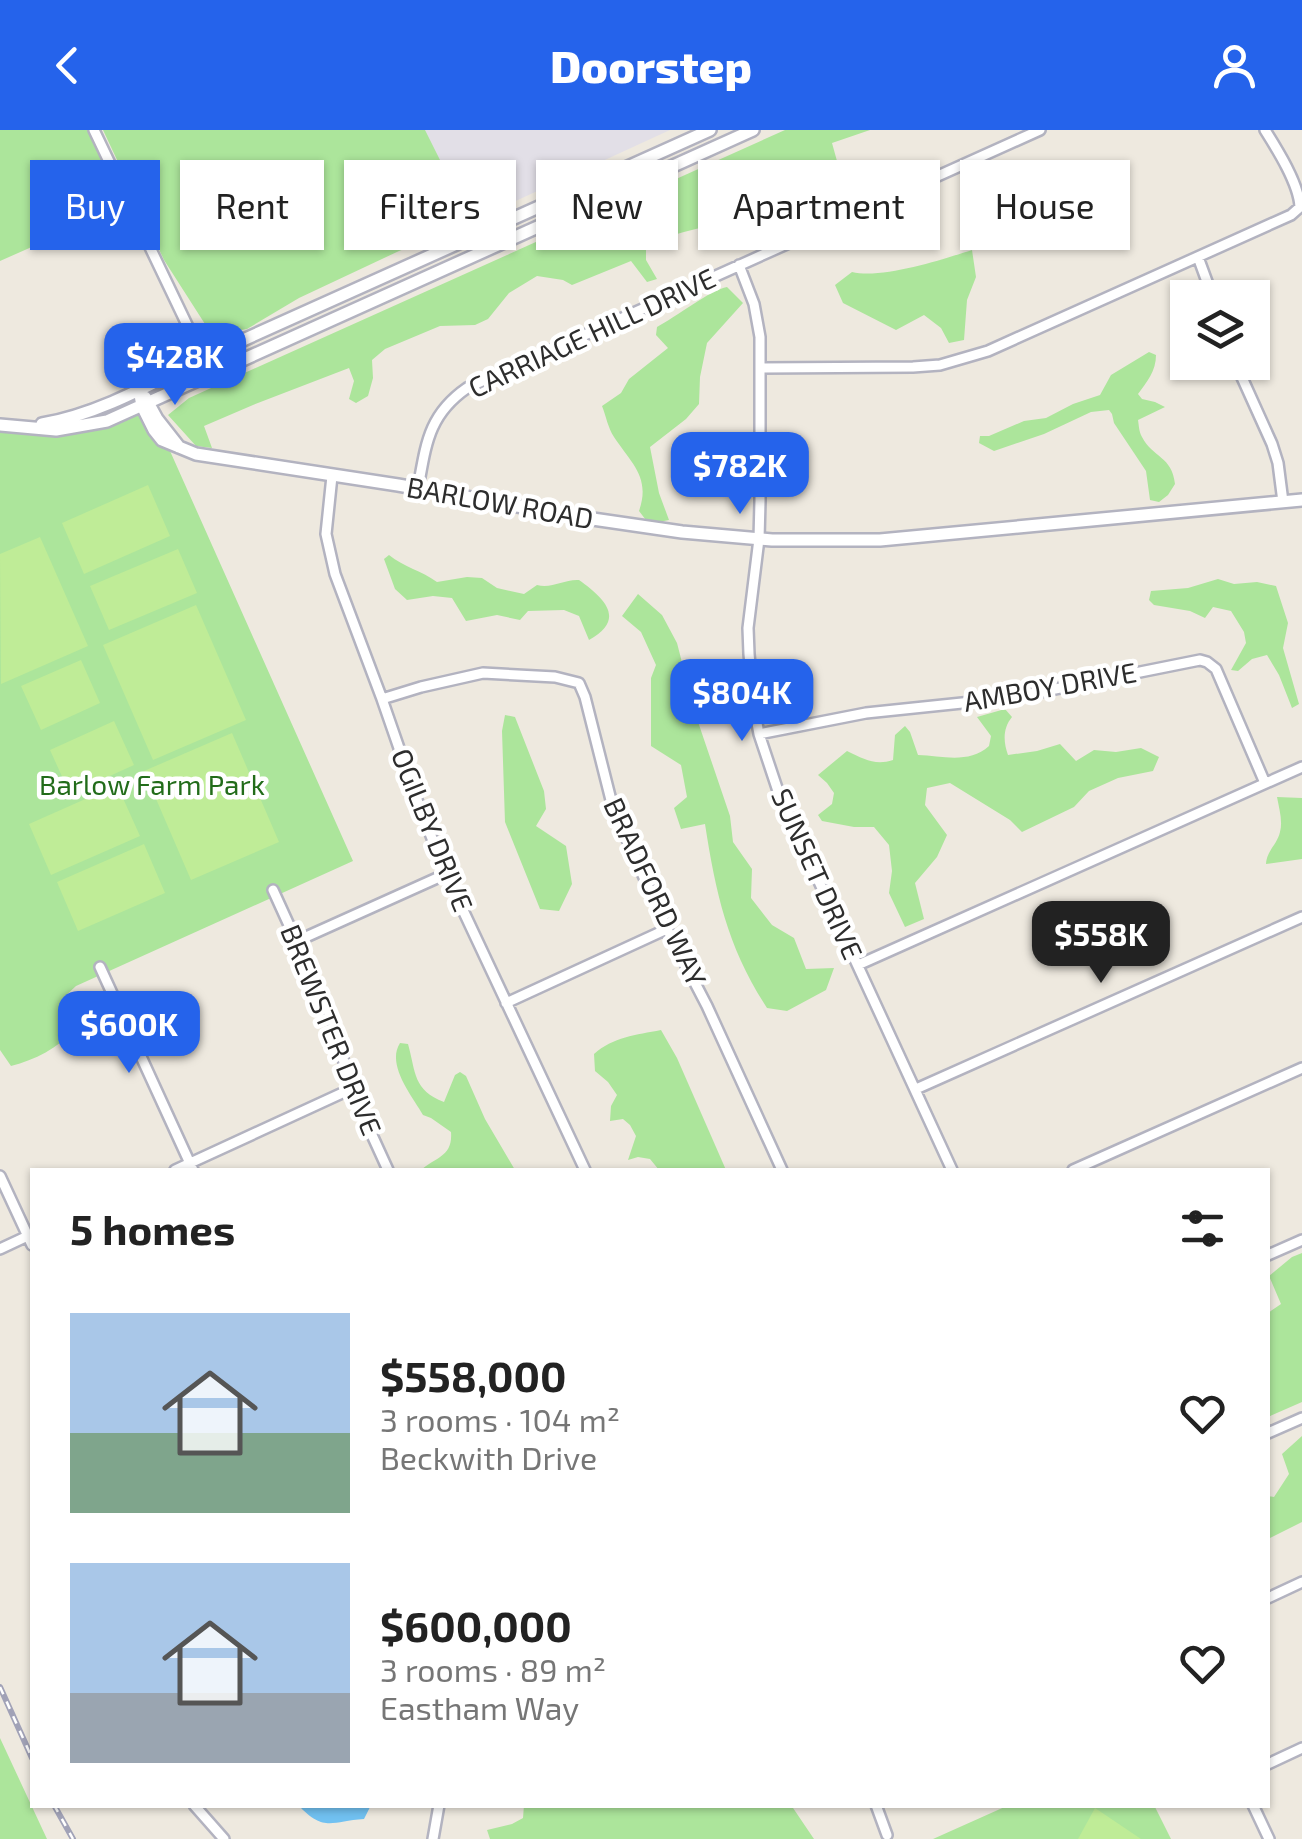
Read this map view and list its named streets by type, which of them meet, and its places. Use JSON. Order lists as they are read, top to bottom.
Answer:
{
  "streets": {
    "street": [
      "CARRIAGE HILL DRIVE",
      "BARLOW ROAD",
      "AMBOY DRIVE",
      "OGILBY DRIVE",
      "SUNSET DRIVE",
      "BRADFORD WAY",
      "BREWSTER DRIVE"
    ]
  },
  "crossings": [
    ["CARRIAGE HILL DRIVE", "BARLOW ROAD"],
    ["CARRIAGE HILL DRIVE", "SUNSET DRIVE"],
    ["BARLOW ROAD", "OGILBY DRIVE"],
    ["BARLOW ROAD", "SUNSET DRIVE"],
    ["AMBOY DRIVE", "SUNSET DRIVE"],
    ["OGILBY DRIVE", "BRADFORD WAY"]
  ],
  "parks": ["Barlow Farm Park"],
  "page": {
    "header": "Doorstep",
    "chip": [
      "Buy",
      "Rent",
      "Filters",
      "New",
      "Apartment",
      "House"
    ],
    "price": [
      "$428K",
      "$782K",
      "$804K",
      "$558K",
      "$600K"
    ],
    "heading": "5 homes",
    "list": [
      {
        "name": "$558,000",
        "note": "3 rooms · 104 m² · Beckwith Drive"
      },
      {
        "name": "$600,000",
        "note": "3 rooms · 89 m² · Eastham Way"
      }
    ]
  }
}
